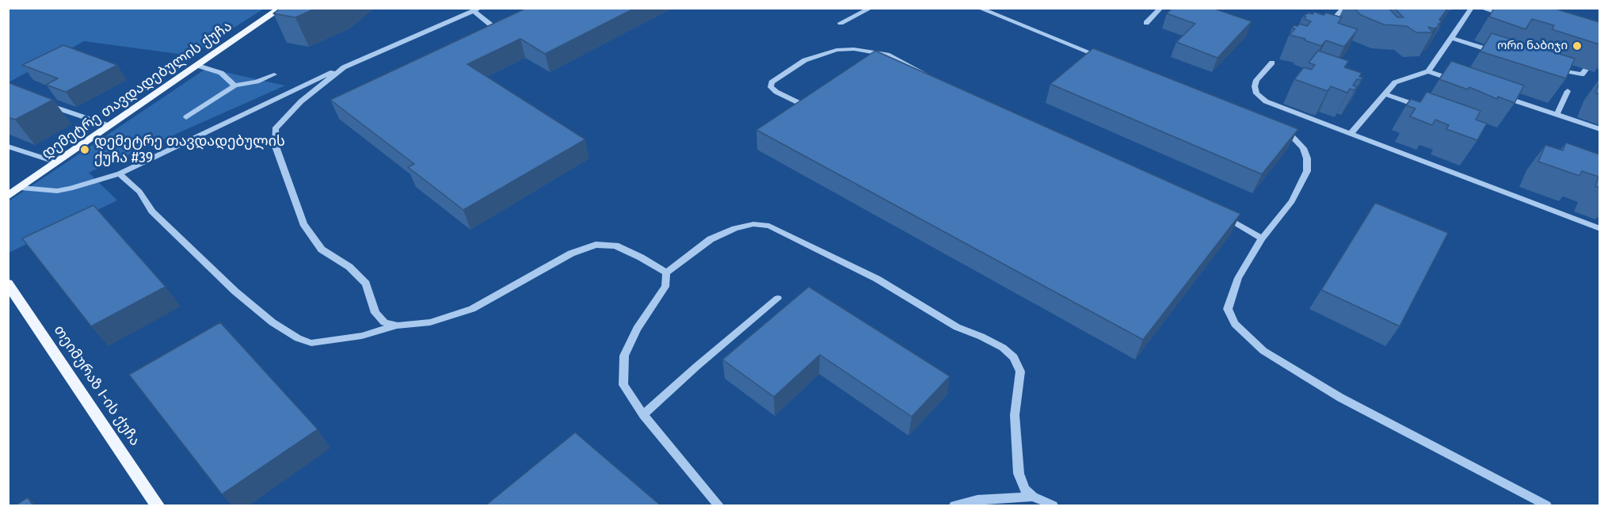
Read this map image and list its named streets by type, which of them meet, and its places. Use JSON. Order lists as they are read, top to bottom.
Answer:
{
  "streets": {
    "main road": ["დემეტრე თავდადებულის ქუჩა", "თეიმურაზ I-ის ქუჩა"]
  },
  "places": ["ორი ნაბიჯი", "დემეტრე თავდადებულის ქუჩა #39"]
}
